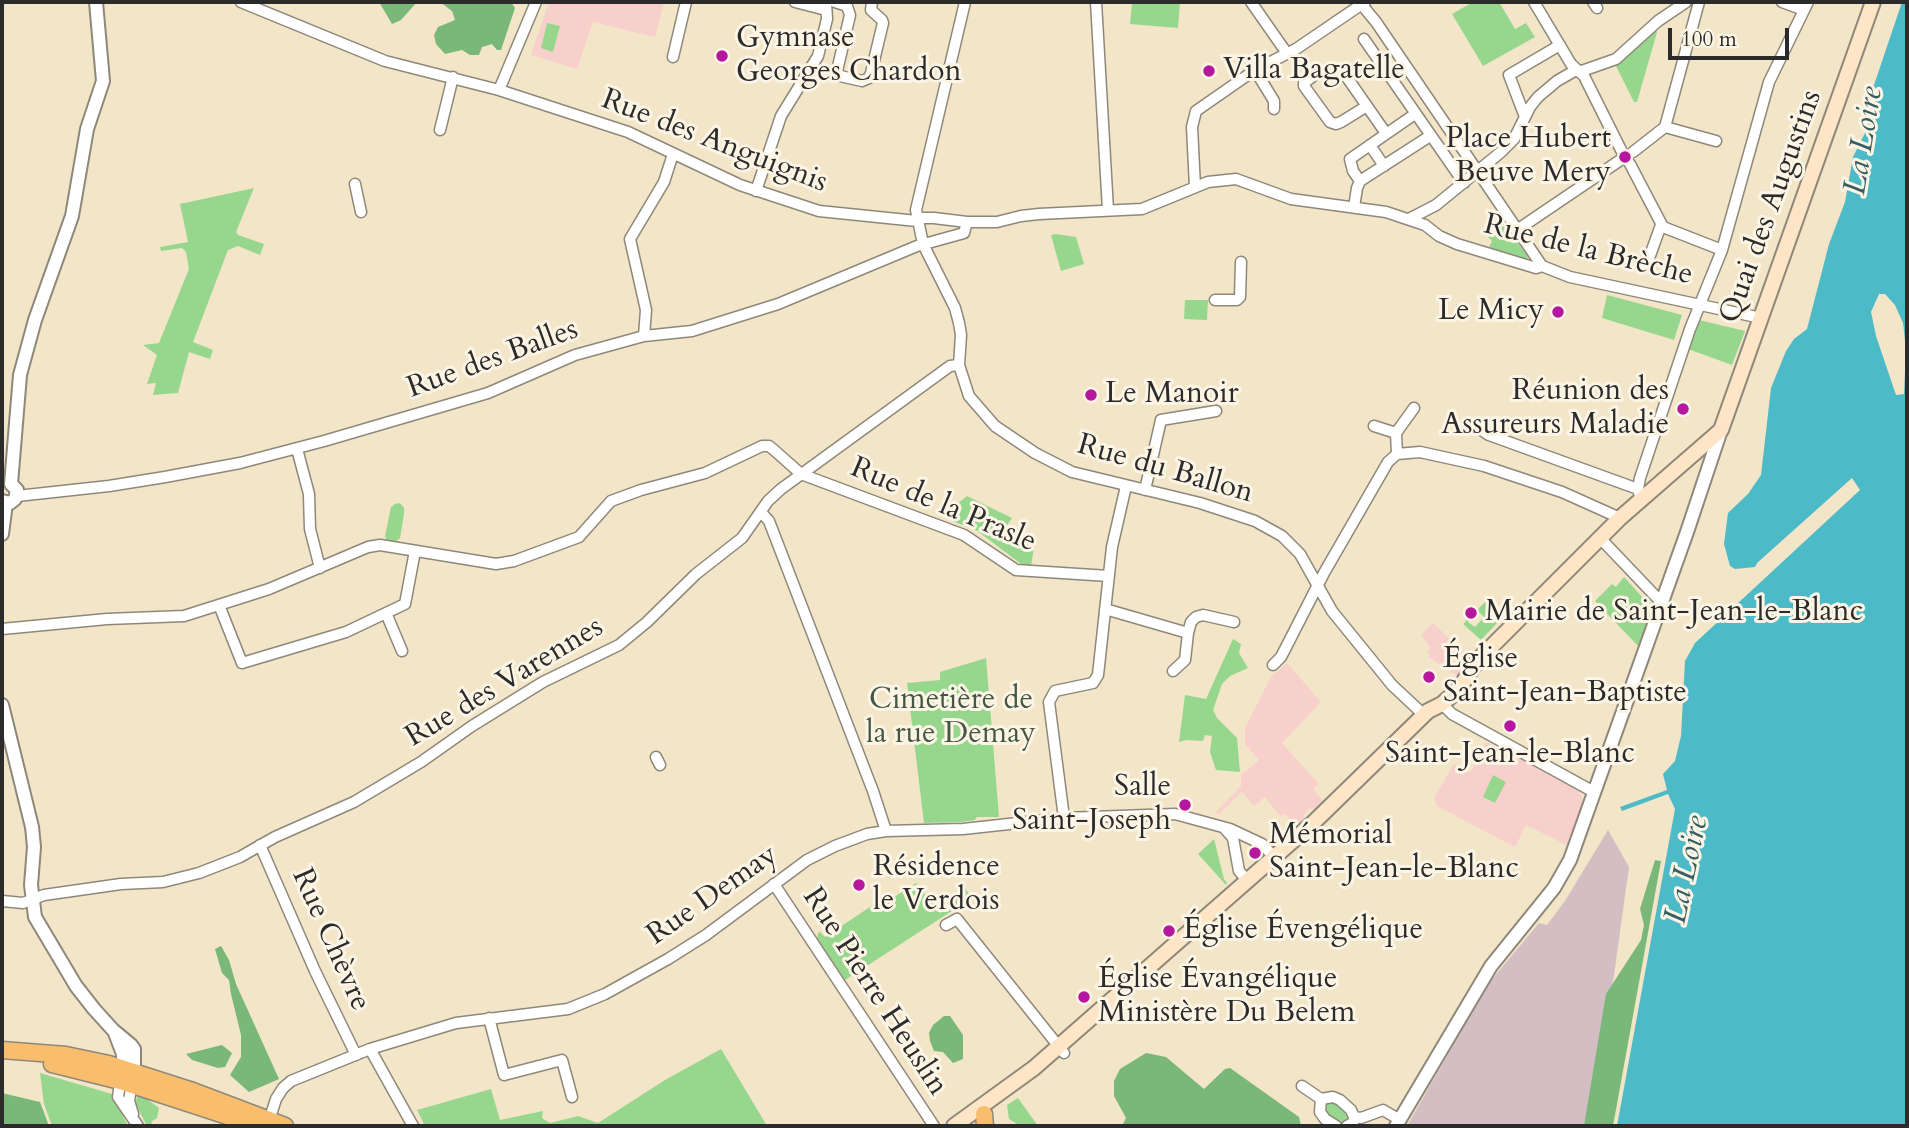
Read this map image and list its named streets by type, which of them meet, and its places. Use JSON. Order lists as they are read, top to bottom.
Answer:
{
  "streets": {
    "main road": ["Quai des Augustins"],
    "street": [
      "Rue des Anguignis",
      "Rue de la Brèche",
      "Rue des Balles",
      "Rue du Ballon",
      "Rue de la Prasle",
      "Rue des Varennes",
      "Rue Demay",
      "Rue Chèvre",
      "Rue Pierre Heuslin"
    ]
  },
  "crossings": [
    ["Rue des Anguignis", "Rue de la Brèche"],
    ["Rue des Anguignis", "Rue des Balles"],
    ["Rue des Anguignis", "Rue du Ballon"],
    ["Quai des Augustins", "Rue de la Brèche"],
    ["Rue des Balles", "Rue du Ballon"],
    ["Rue du Ballon", "Rue des Varennes"],
    ["Rue de la Prasle", "Rue des Varennes"],
    ["Rue des Varennes", "Rue Chèvre"],
    ["Rue Demay", "Rue Chèvre"],
    ["Rue Demay", "Rue Pierre Heuslin"]
  ],
  "water": ["La Loire"],
  "parks": ["Cimetière de la rue Demay"],
  "places": [
    "Gymnase Georges Chardon",
    "Villa Bagatelle",
    "Place Hubert Beuve Mery",
    "Le Micy",
    "Le Manoir",
    "Réunion des Assureurs Maladie",
    "Mairie de Saint-Jean-le-Blanc",
    "Église Saint-Jean-Baptiste",
    "Saint-Jean-le-Blanc",
    "Salle Saint-Joseph",
    "Mémorial Saint-Jean-le-Blanc",
    "Résidence le Verdois",
    "Église Évengélique",
    "Église Évangélique Ministère Du Belem"
  ],
  "scale_bar": "100 m"
}
